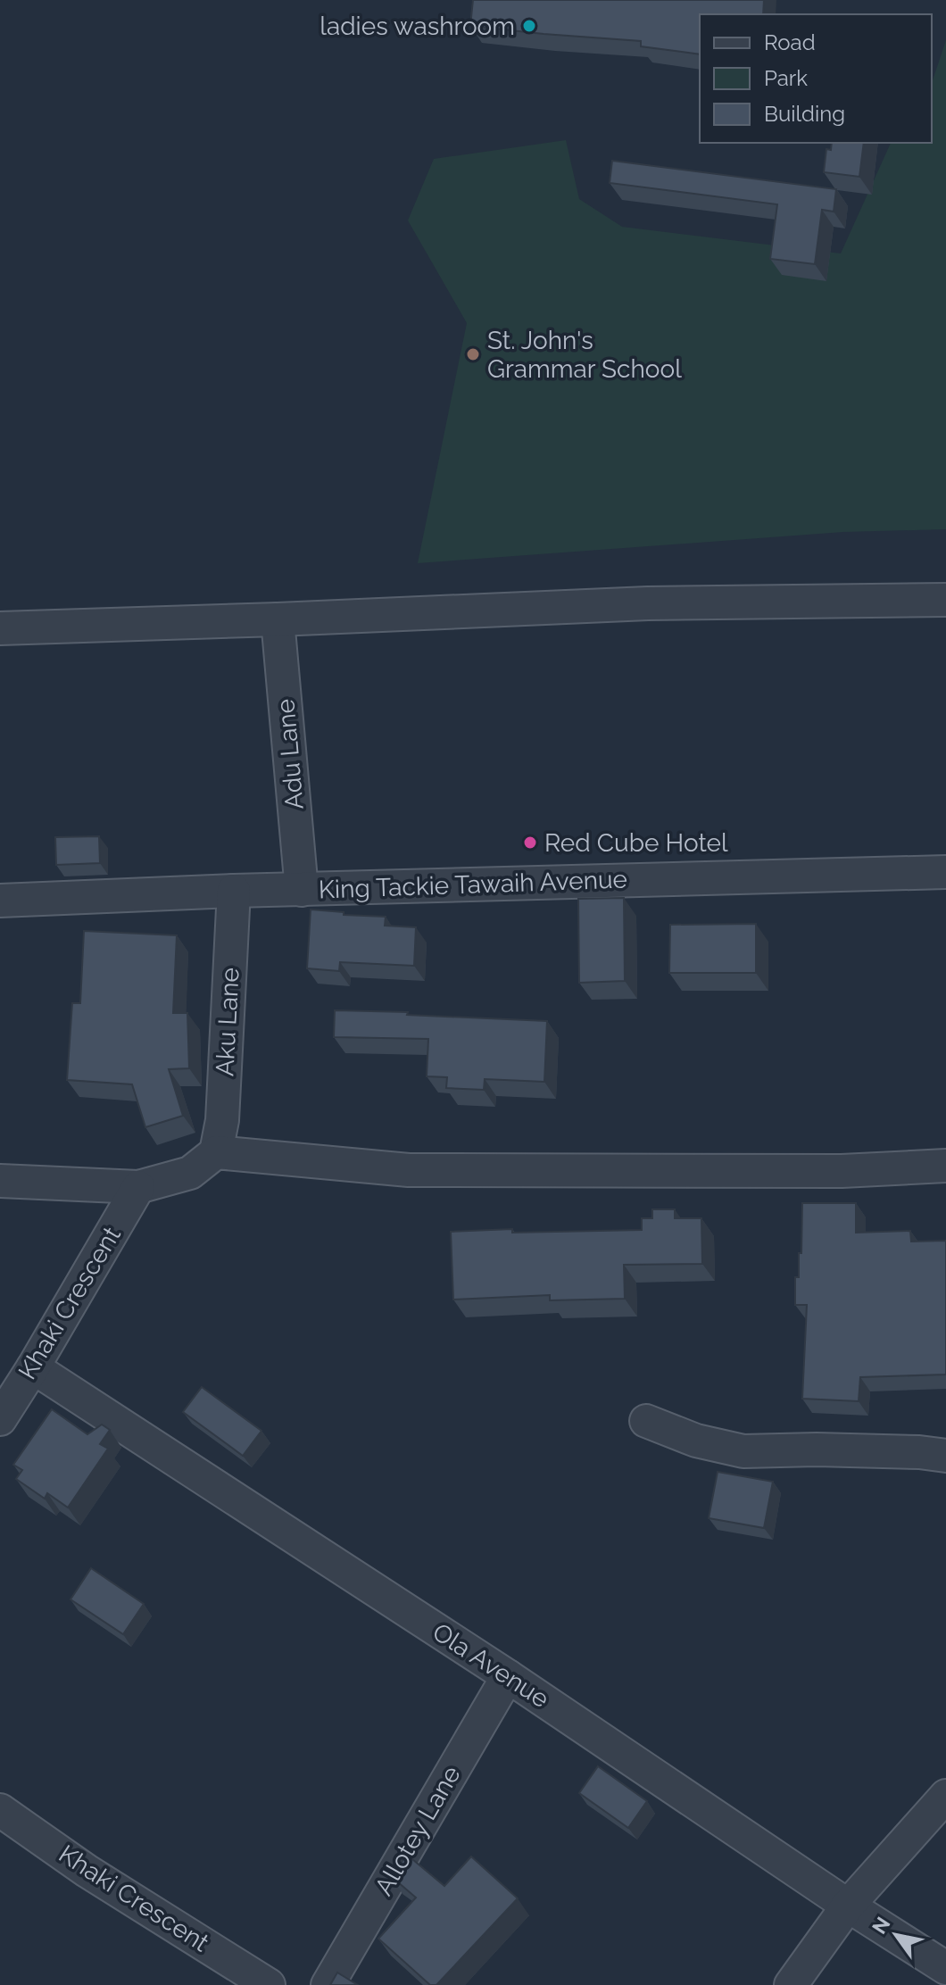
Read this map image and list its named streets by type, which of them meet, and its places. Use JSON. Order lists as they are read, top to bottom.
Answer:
{
  "streets": {
    "street": [
      "Adu Lane",
      "King Tackie Tawaih Avenue",
      "Aku Lane",
      "Khaki Crescent",
      "Ola Avenue",
      "Allotey Lane"
    ]
  },
  "crossings": [
    ["Adu Lane", "King Tackie Tawaih Avenue"],
    ["King Tackie Tawaih Avenue", "Aku Lane"],
    ["Khaki Crescent", "Ola Avenue"],
    ["Ola Avenue", "Allotey Lane"]
  ],
  "places": ["ladies washroom", "St. John's Grammar School", "Red Cube Hotel"],
  "legend": ["Road", "Park", "Building"],
  "north": "top left"
}
